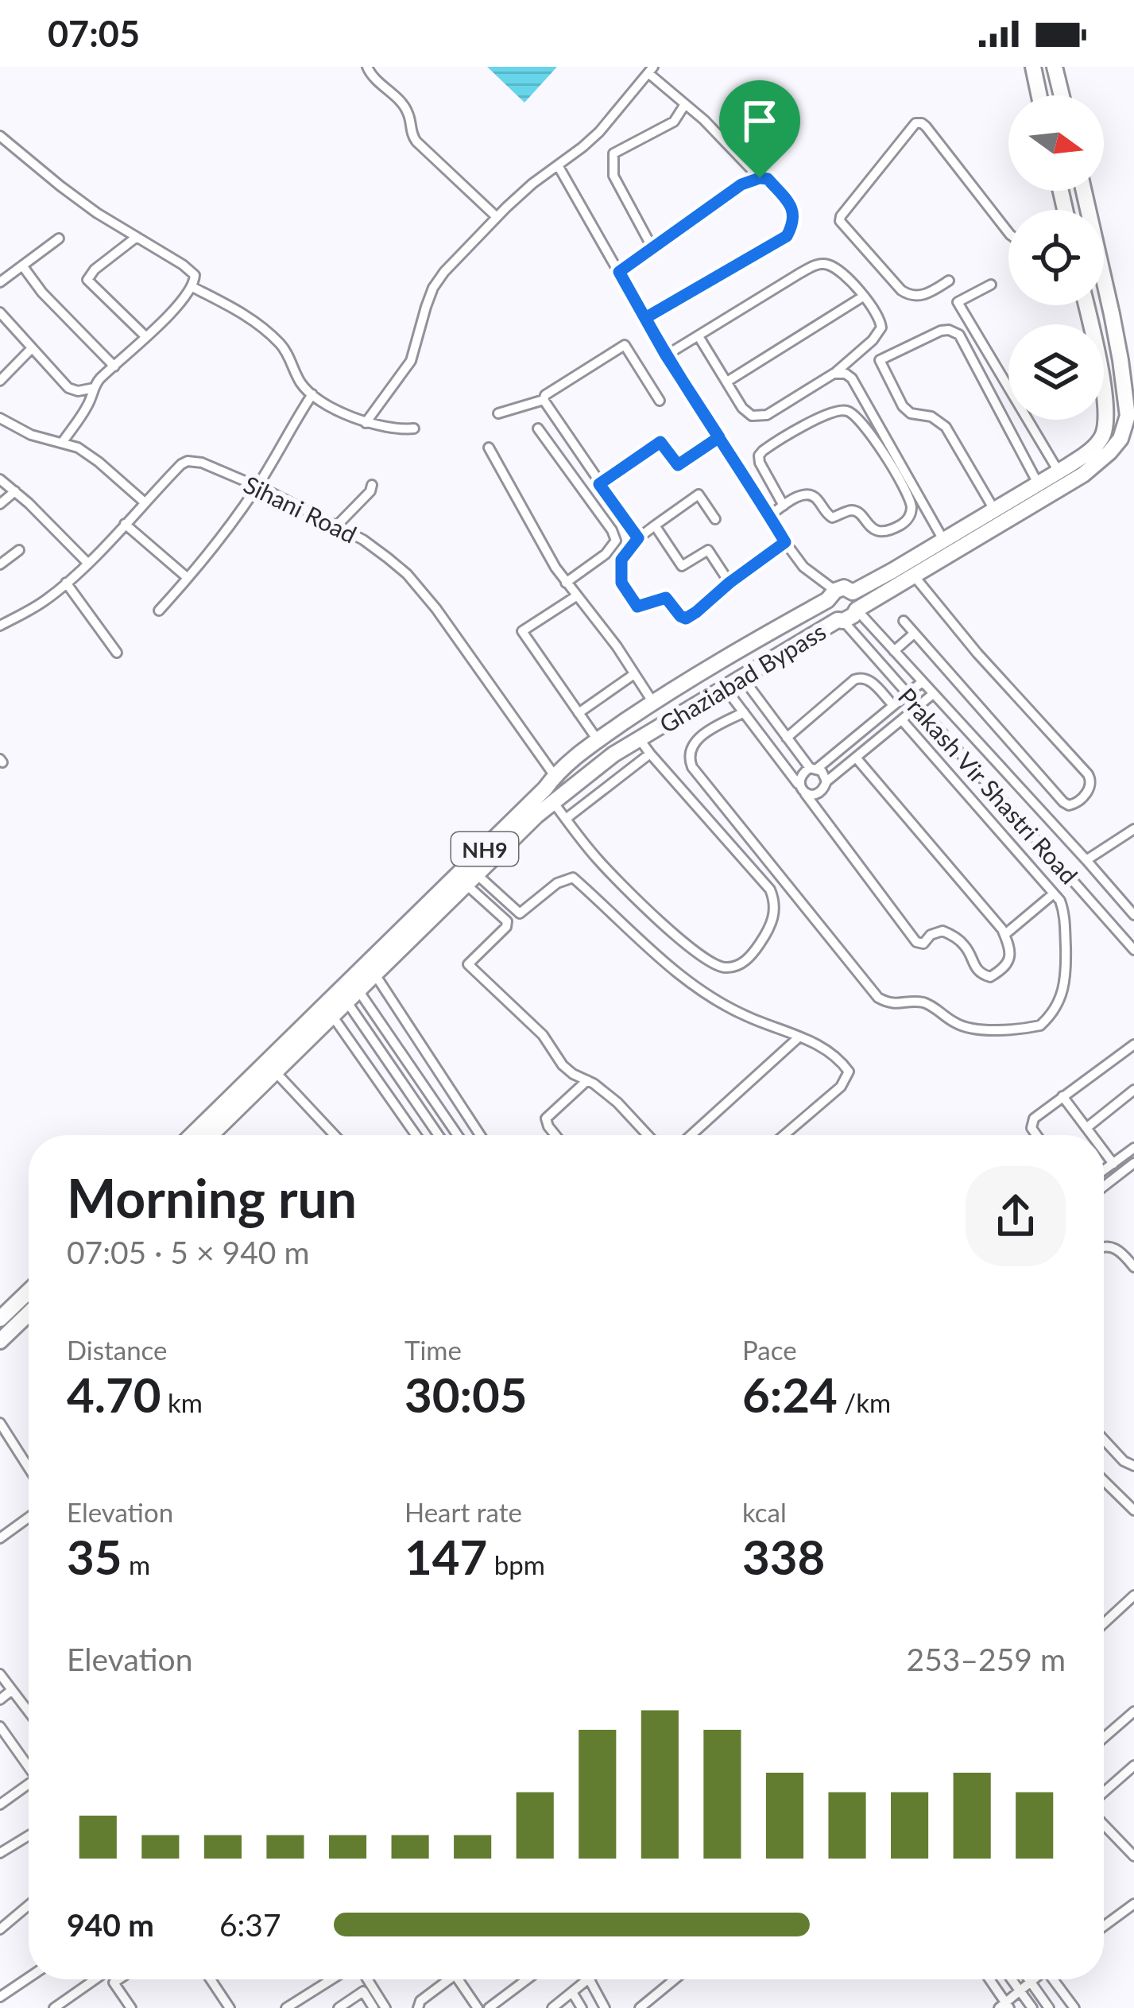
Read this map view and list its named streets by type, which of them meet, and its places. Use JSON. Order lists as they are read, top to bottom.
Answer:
{
  "streets": {
    "highway": ["Ghaziabad Bypass", "NH9"],
    "street": ["Sihani Road", "Prakash Vir Shastri Road"]
  },
  "crossings": [
    ["Sihani Road", "Ghaziabad Bypass"],
    ["Ghaziabad Bypass", "Prakash Vir Shastri Road"]
  ],
  "north": "right",
  "page": {
    "status": "07:05",
    "heading": ["Morning run", "07:05 · 5 × 940 m"],
    "stats": [
      ["Distance", "4.70 km"],
      ["Time", "30:05"],
      ["Pace", "6:24 /km"],
      ["Elevation", "35 m"],
      ["Heart rate", "147 bpm"],
      ["kcal", "338"]
    ],
    "chart": ["Elevation", "253–259 m"],
    "list": [
      {
        "name": "940 m",
        "note": "6:37"
      }
    ]
  }
}
